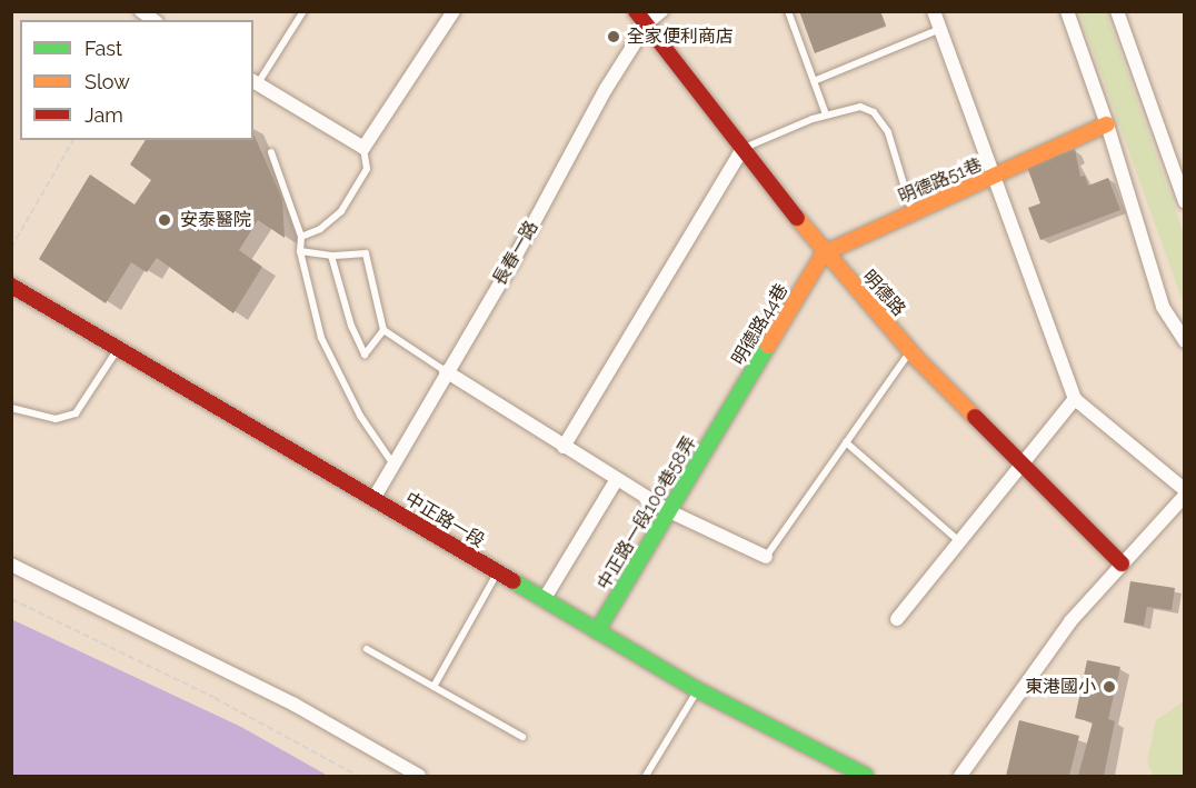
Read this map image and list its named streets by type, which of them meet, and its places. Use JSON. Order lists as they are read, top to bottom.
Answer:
{
  "streets": {
    "street": [
      "明德路51巷",
      "長春一路",
      "明德路",
      "明德路44巷",
      "中正路一段100巷58弄",
      "中正路一段"
    ]
  },
  "crossings": [
    ["明德路51巷", "明德路"],
    ["明德路51巷", "明德路44巷"],
    ["長春一路", "明德路"],
    ["長春一路", "中正路一段"],
    ["明德路", "明德路44巷"],
    ["明德路44巷", "中正路一段100巷58弄"],
    ["中正路一段100巷58弄", "中正路一段"]
  ],
  "places": ["全家便利商店", "安泰醫院", "東港國小"],
  "legend": ["Fast", "Slow", "Jam"]
}
